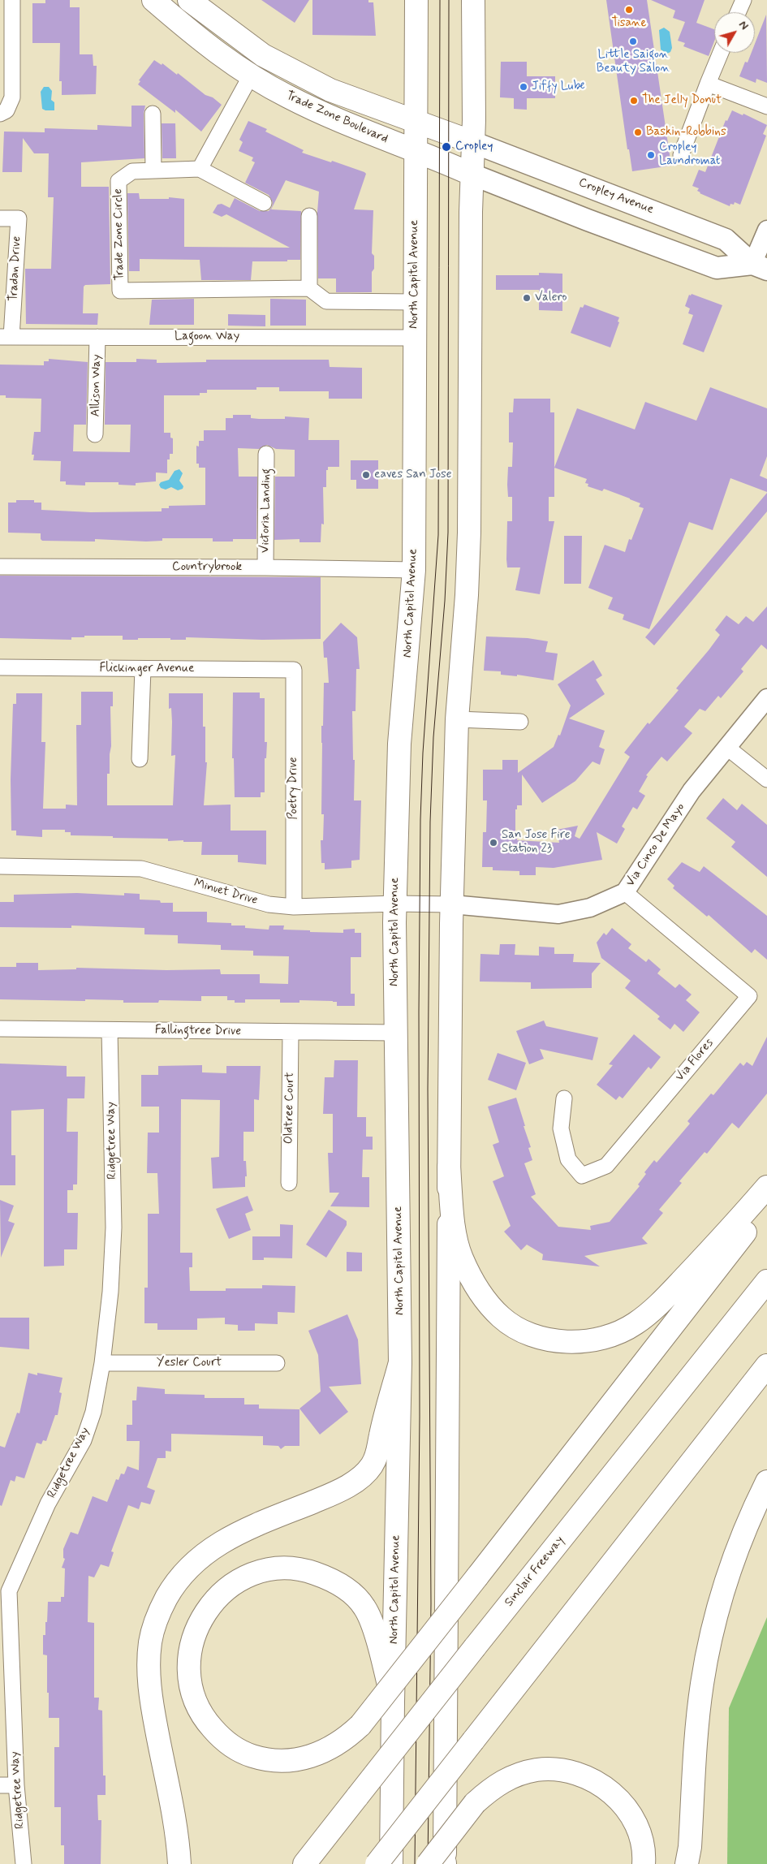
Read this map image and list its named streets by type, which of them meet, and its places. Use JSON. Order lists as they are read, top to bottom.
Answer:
{
  "streets": {
    "main road": [
      "Trade Zone Boulevard",
      "Cropley Avenue",
      "North Capitol Avenue",
      "Sinclair Freeway"
    ],
    "street": [
      "Trade Zone Circle",
      "Tradan Drive",
      "Lagoon Way",
      "Allison Way",
      "Victoria Landing",
      "Countrybrook",
      "Flickinger Avenue",
      "Poetry Drive",
      "Via Cinco De Mayo",
      "Minuet Drive",
      "Fallingtree Drive",
      "Via Flores",
      "Oldtree Court",
      "Ridgetree Way",
      "Yesler Court"
    ]
  },
  "crossings": [
    ["Trade Zone Boulevard", "Cropley Avenue"],
    ["Trade Zone Boulevard", "North Capitol Avenue"],
    ["Tradan Drive", "Lagoon Way"],
    ["North Capitol Avenue", "Lagoon Way"],
    ["North Capitol Avenue", "Countrybrook"],
    ["North Capitol Avenue", "Minuet Drive"],
    ["North Capitol Avenue", "Fallingtree Drive"],
    ["Lagoon Way", "Allison Way"],
    ["Victoria Landing", "Countrybrook"],
    ["Flickinger Avenue", "Poetry Drive"],
    ["Poetry Drive", "Minuet Drive"],
    ["Via Cinco De Mayo", "Minuet Drive"],
    ["Via Cinco De Mayo", "Via Flores"],
    ["Fallingtree Drive", "Oldtree Court"],
    ["Fallingtree Drive", "Ridgetree Way"],
    ["Ridgetree Way", "Yesler Court"]
  ],
  "places": [
    "Tisane",
    "Little Saigon Beauty Salon",
    "Jiffy Lube",
    "The Jelly Donut",
    "Baskin-Robbins",
    "Cropley",
    "Cropley Laundromat",
    "Valero",
    "eaves San Jose",
    "San Jose Fire Station 23"
  ],
  "north": "top right"
}
